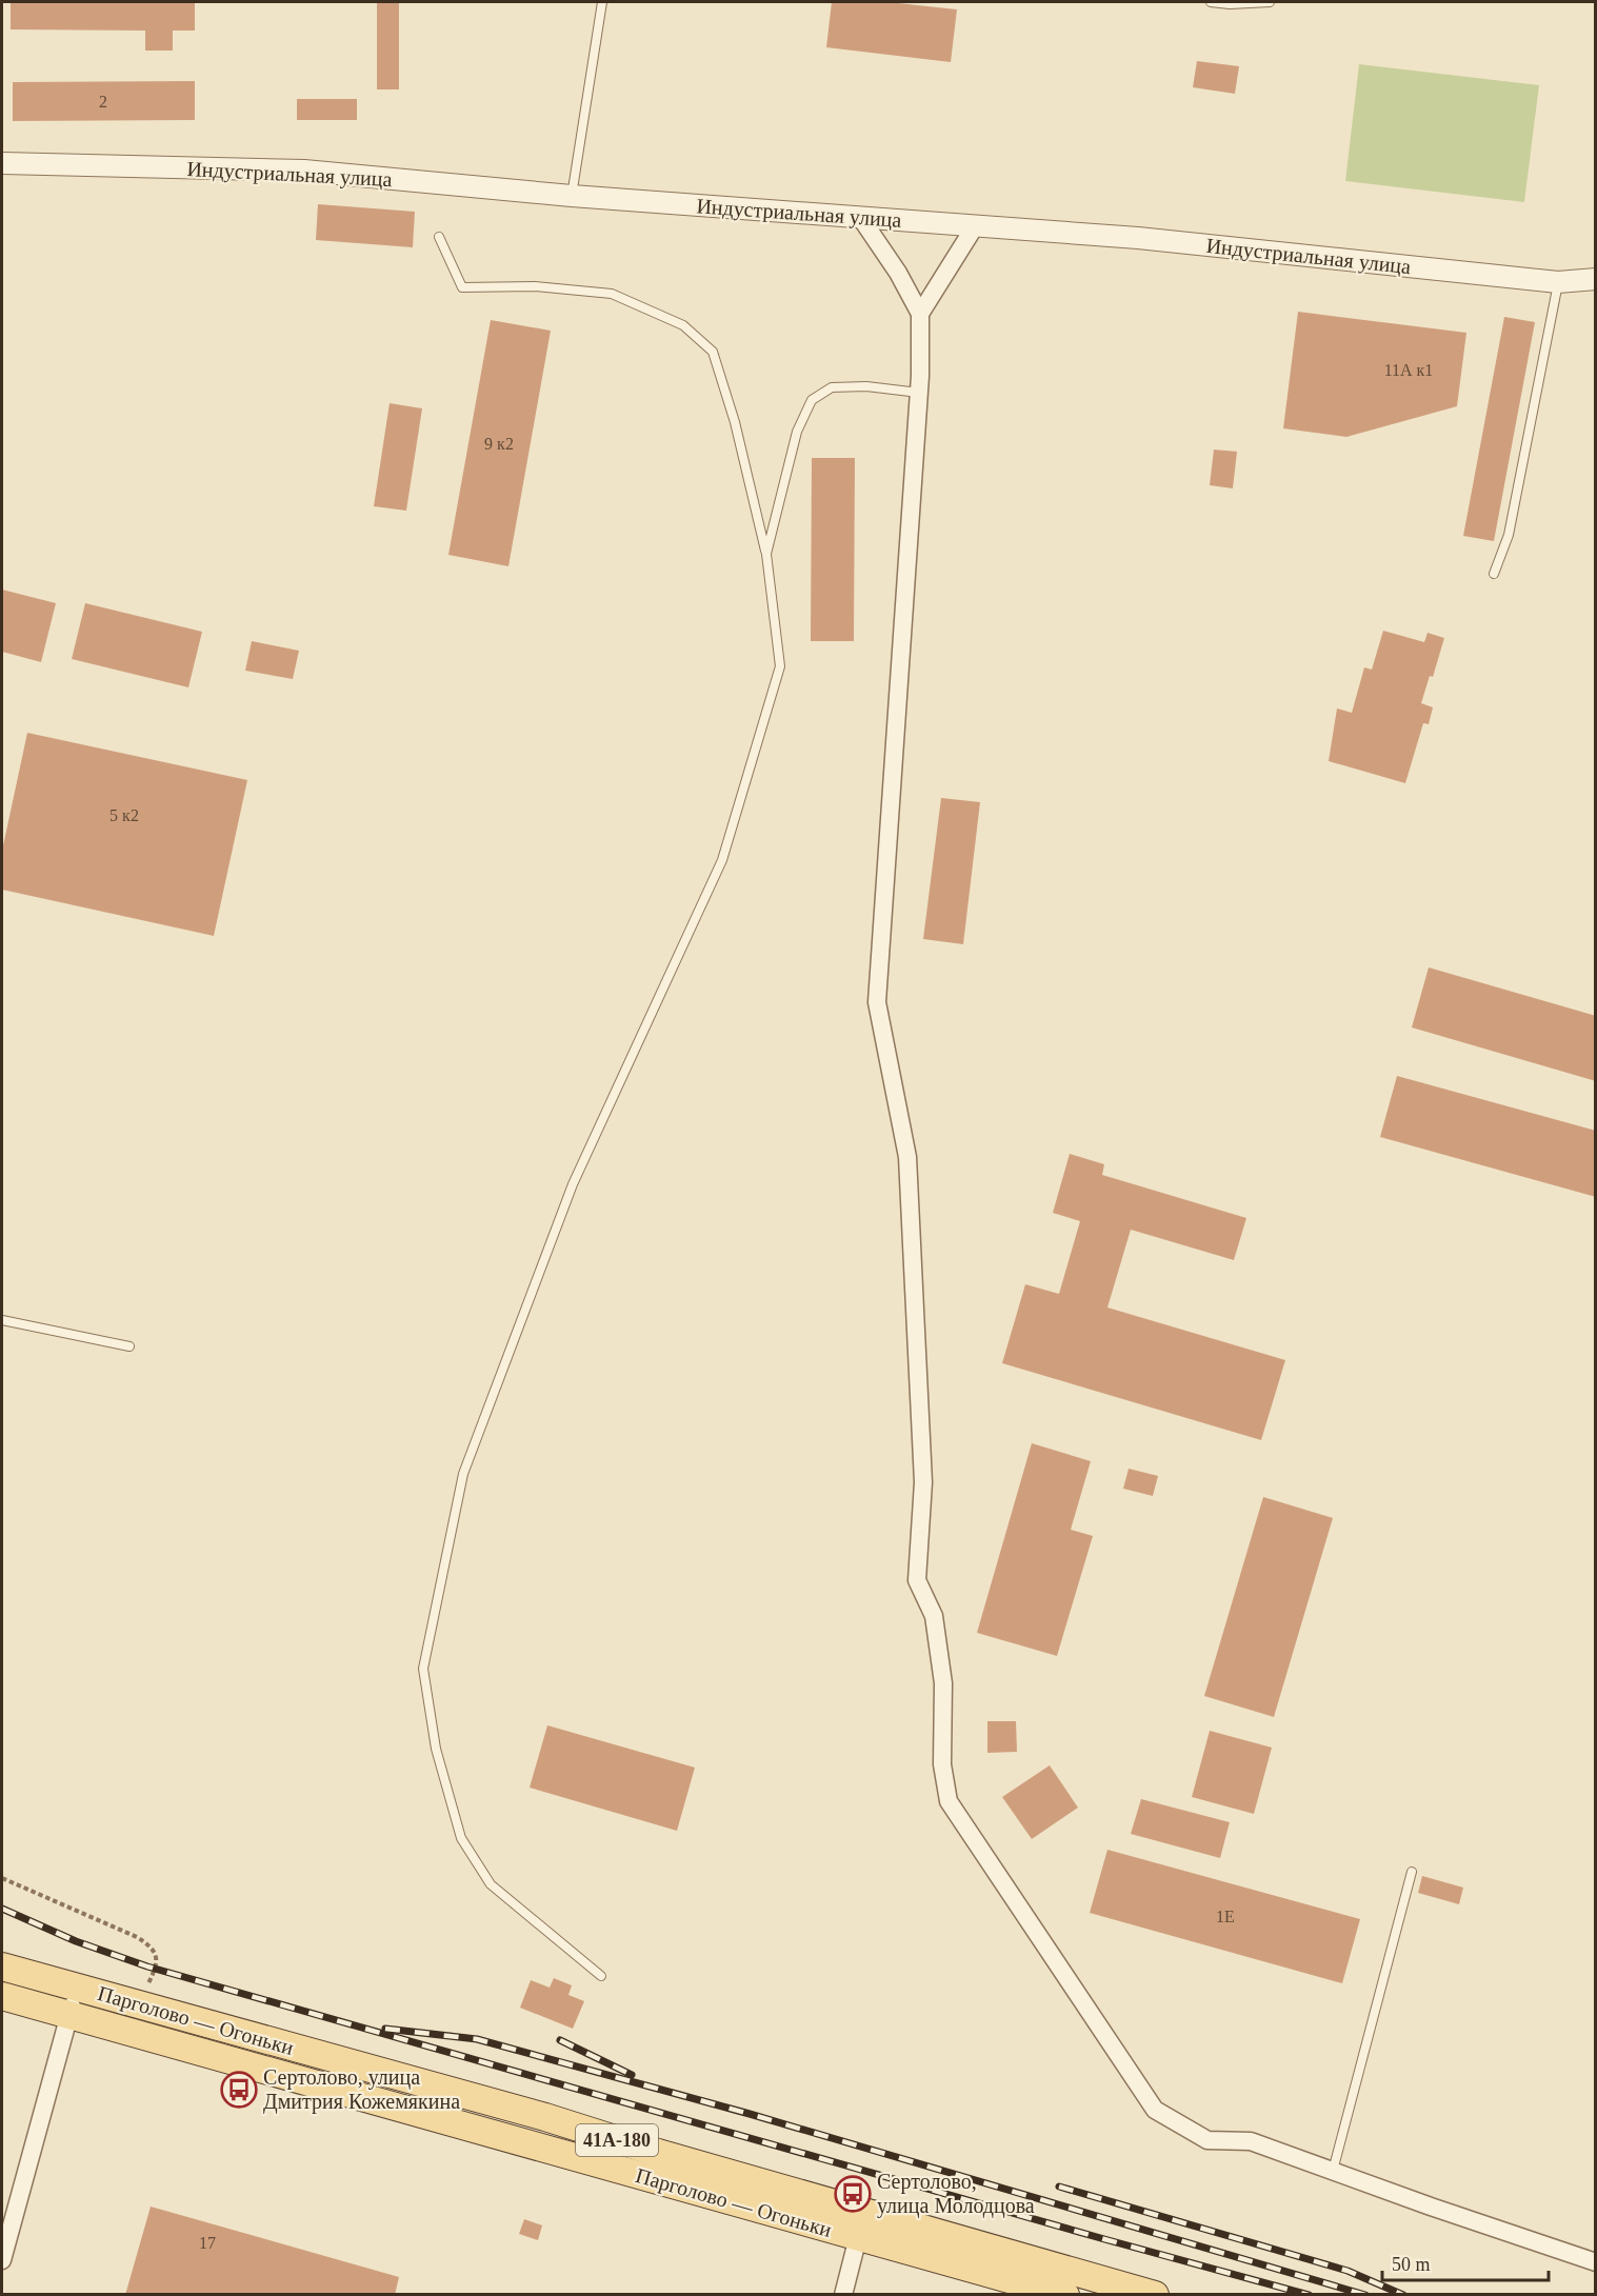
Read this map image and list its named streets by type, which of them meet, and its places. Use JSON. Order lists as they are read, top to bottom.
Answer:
{
  "streets": {
    "main road": ["Парголово — Огоньки", "41А-180"],
    "street": ["Индустриальная улица"]
  },
  "places": {
    "bus stop": ["Сертолово, улица Дмитрия Кожемякина", "Сертолово, улица Молодцова"]
  },
  "house_numbers": [
    "2",
    "11А к1",
    "9 к2",
    "5 к2",
    "1Е",
    "17"
  ],
  "scale_bar": "50 m"
}
